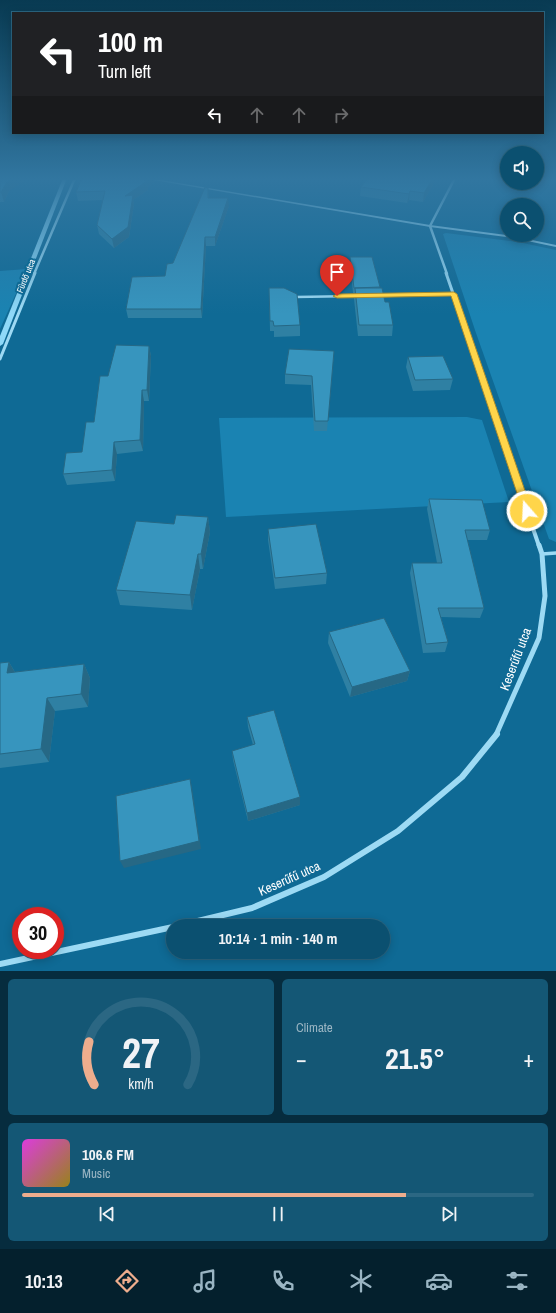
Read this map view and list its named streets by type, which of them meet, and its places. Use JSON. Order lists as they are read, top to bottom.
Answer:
{
  "streets": {
    "street": ["Fürdő utca", "Keserűfű utca"]
  },
  "page": {
    "turn": ["100 m", "Turn left"],
    "limit": "30",
    "trip": "10:14 · 1 min · 140 m",
    "tile": "Climate",
    "heat": ["−", "21.5°", "+"],
    "song": ["106.6 FM", "Music"],
    "tabs": "10:13",
    "gauge": ["27", "km/h"]
  }
}
